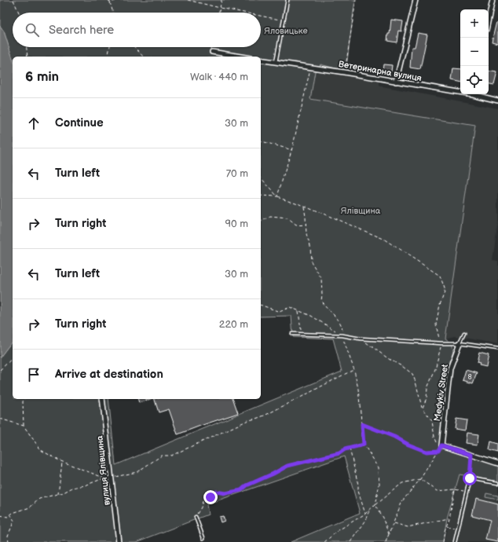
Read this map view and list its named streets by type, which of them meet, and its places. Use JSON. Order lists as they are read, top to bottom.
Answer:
{
  "streets": {
    "street": ["Ветеринарна вулиця", "Medykiv Street", "вулиця Ялівщина"]
  },
  "parks": ["Яловицьке", "Ялівщина"],
  "house_numbers": ["8"],
  "page": {
    "map_buttons": ["+", "−"],
    "search": "Search here",
    "heading": ["6 min", "Walk · 440 m"],
    "list": [
      ["Continue", "30 m"],
      ["Turn left", "70 m"],
      ["Turn right", "90 m"],
      ["Turn left", "30 m"],
      ["Turn right", "220 m"],
      "Arrive at destination"
    ]
  }
}
